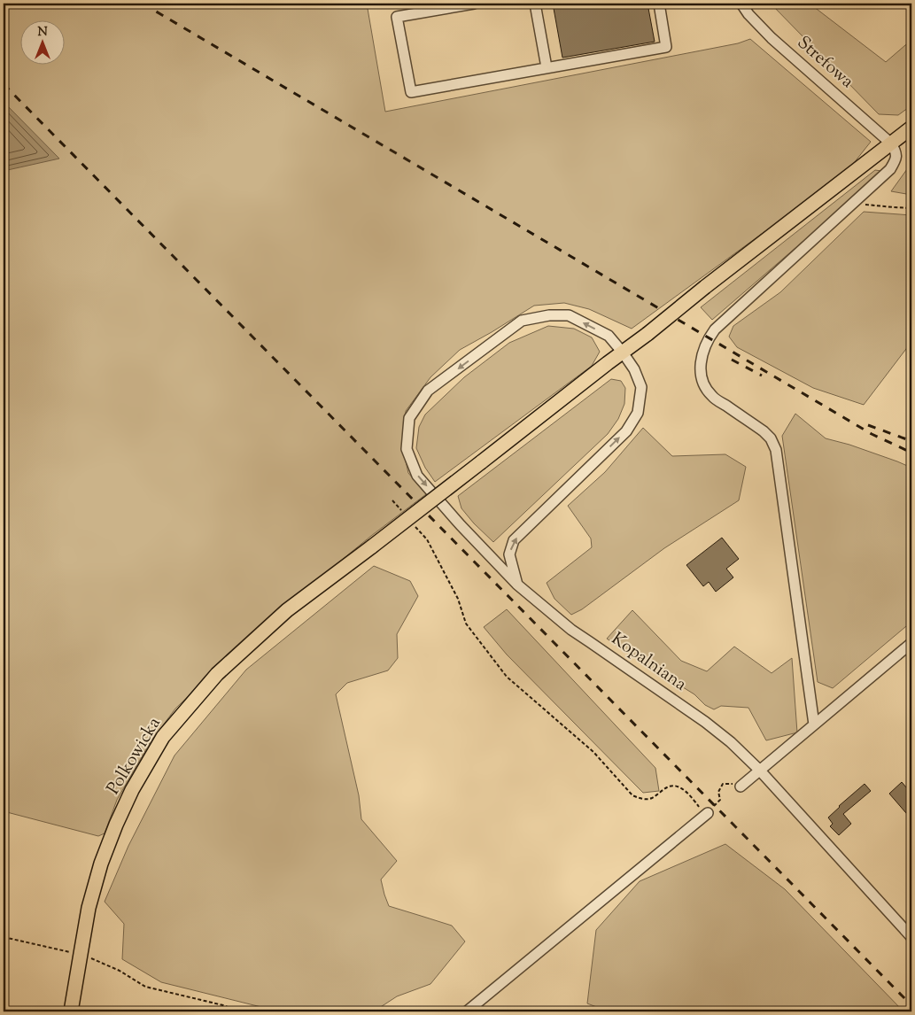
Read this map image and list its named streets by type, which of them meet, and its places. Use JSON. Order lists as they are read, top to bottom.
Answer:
{
  "streets": {
    "main road": ["Polkowicka"],
    "street": ["Strefowa", "Kopalniana"]
  },
  "crossings": [
    ["Strefowa", "Polkowicka"],
    ["Kopalniana", "Polkowicka"]
  ],
  "north": "top"
}
